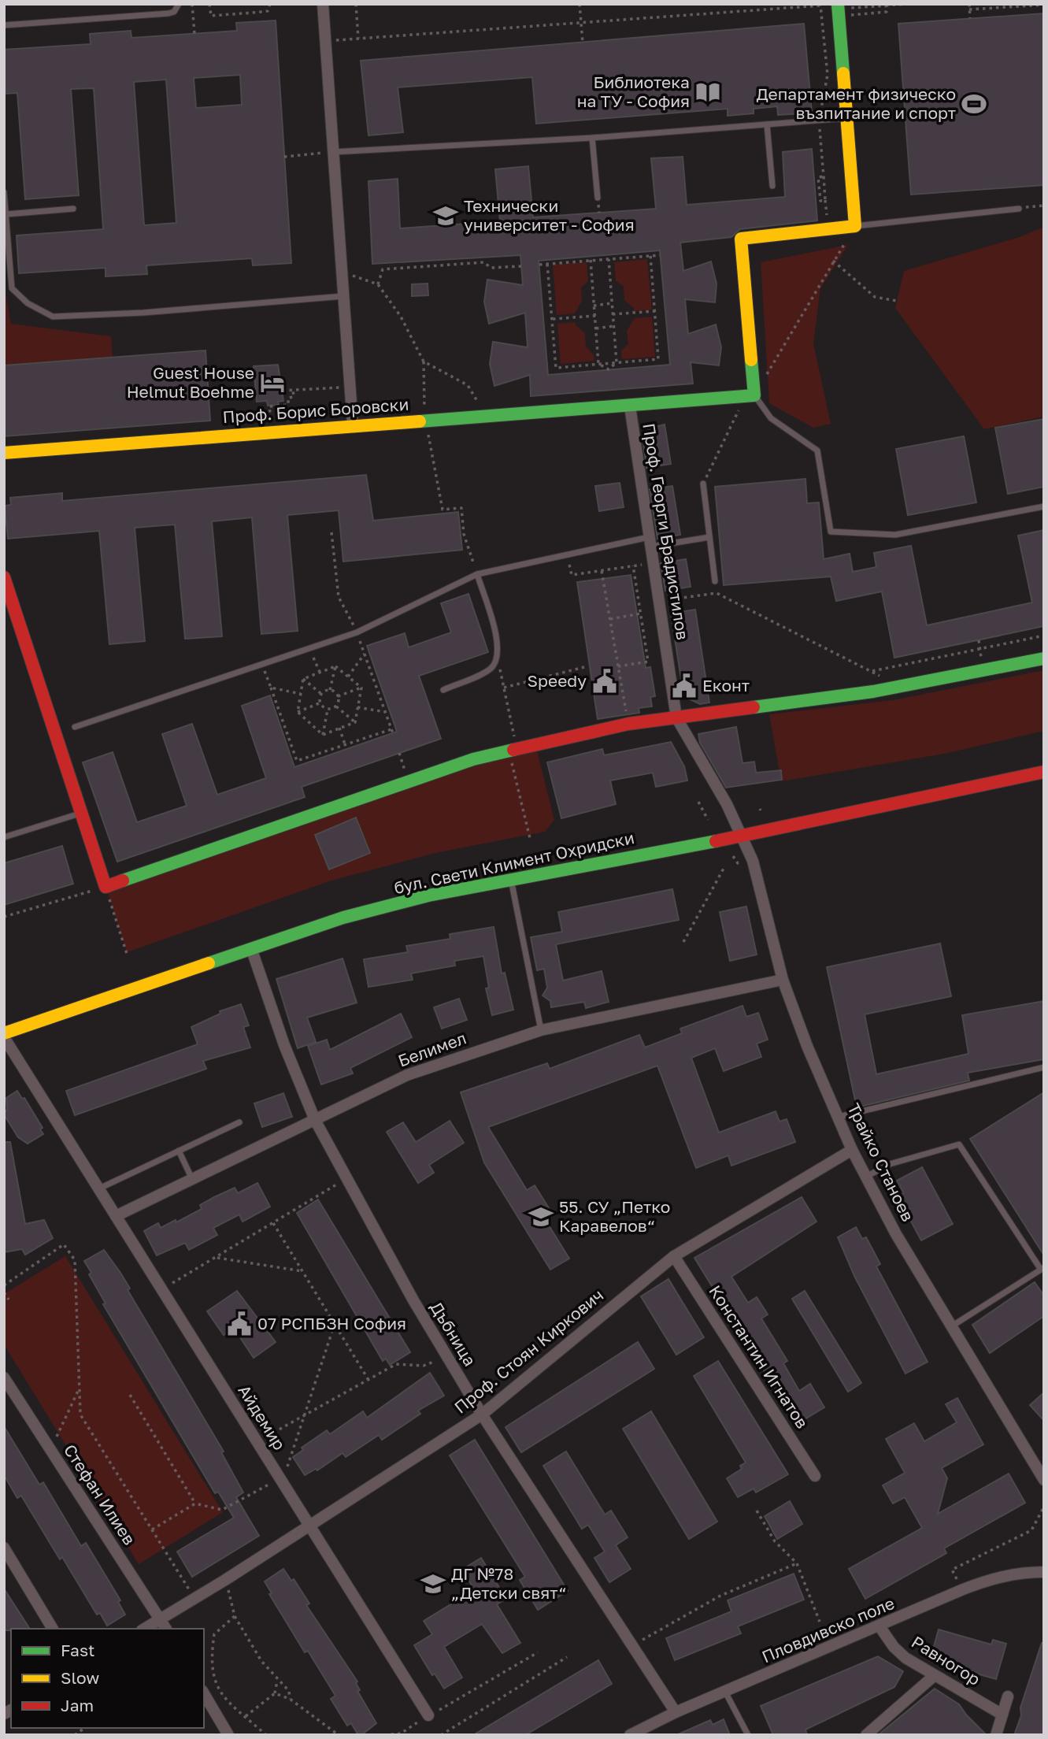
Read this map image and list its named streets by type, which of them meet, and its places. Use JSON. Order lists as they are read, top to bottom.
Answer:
{
  "streets": {
    "street": [
      "Проф. Борис Боровски",
      "Проф. Георги Брадистилов",
      "бул. Свети Климент Охридски",
      "Белимел",
      "Трайко Станоев",
      "Дъбница",
      "Проф. Стоян Киркович",
      "Константин Игнатов",
      "Айдемир",
      "Стефан Илиев",
      "Пловдивско поле",
      "Равногор"
    ]
  },
  "crossings": [
    ["Проф. Борис Боровски", "Проф. Георги Брадистилов"],
    ["Проф. Георги Брадистилов", "бул. Свети Климент Охридски"],
    ["Проф. Георги Брадистилов", "Трайко Станоев"],
    ["бул. Свети Климент Охридски", "Трайко Станоев"],
    ["бул. Свети Климент Охридски", "Дъбница"],
    ["бул. Свети Климент Охридски", "Айдемир"],
    ["Белимел", "Трайко Станоев"],
    ["Белимел", "Дъбница"],
    ["Белимел", "Айдемир"],
    ["Трайко Станоев", "Проф. Стоян Киркович"],
    ["Дъбница", "Проф. Стоян Киркович"],
    ["Дъбница", "Пловдивско поле"],
    ["Проф. Стоян Киркович", "Константин Игнатов"],
    ["Проф. Стоян Киркович", "Айдемир"],
    ["Проф. Стоян Киркович", "Стефан Илиев"],
    ["Пловдивско поле", "Равногор"]
  ],
  "places": {
    "library": ["Библиотека на ТУ - София"],
    "sports": ["Департамент физическо възпитание и спорт"],
    "school or university": ["Технически университет - София", "55. СУ „Петко Каравелов“", "ДГ №78 „Детски свят“"],
    "hotel": ["Guest House Helmut Boehme"],
    "public building": ["Speedy", "Еконт", "07 РСПБЗН София"]
  },
  "legend": ["Fast", "Slow", "Jam"]
}
